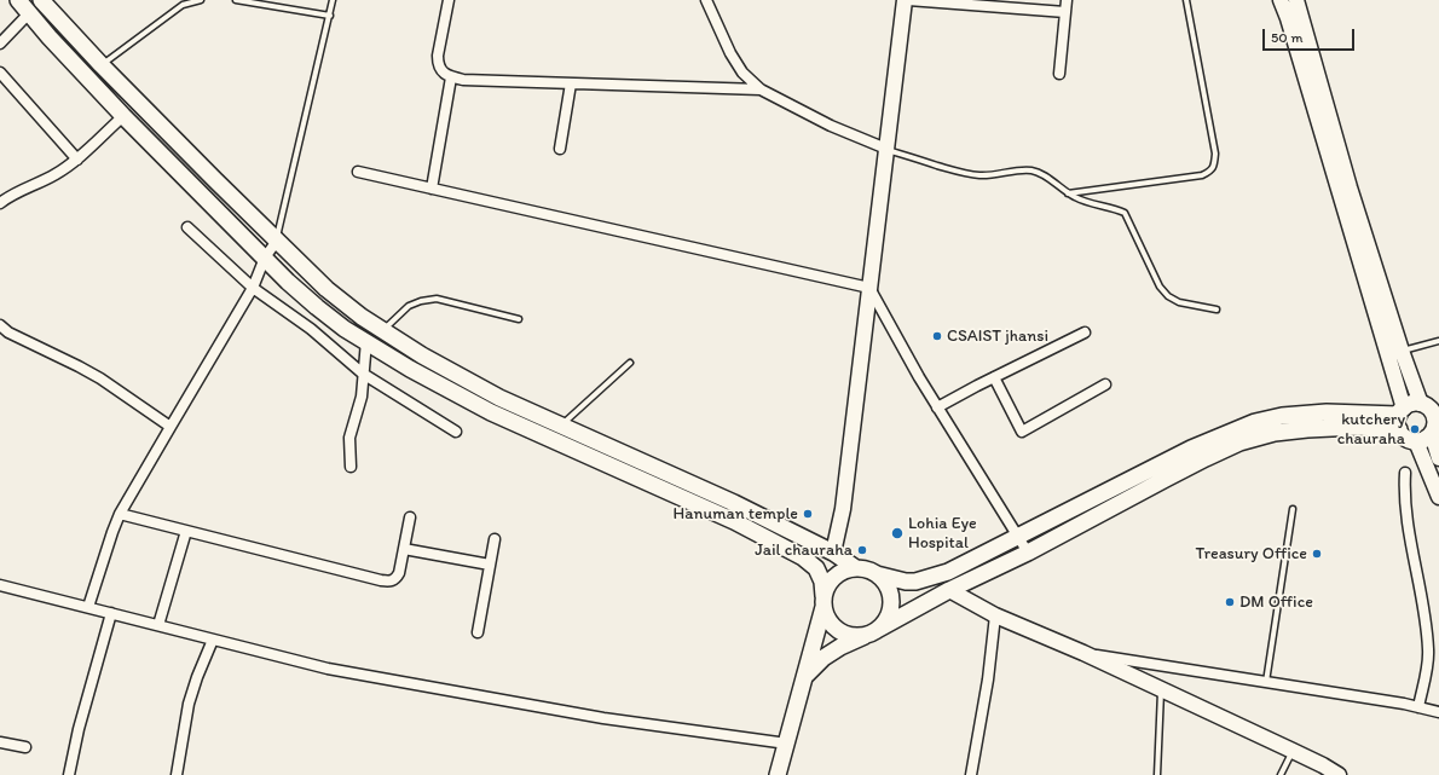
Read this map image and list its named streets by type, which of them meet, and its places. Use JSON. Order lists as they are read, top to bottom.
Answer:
{
  "places": [
    "CSAIST jhansi",
    "kutchery chauraha",
    "Hanuman temple",
    "Lohia Eye Hospital",
    "Jail chauraha",
    "Treasury Office",
    "DM Office"
  ],
  "scale_bar": "50 m"
}
